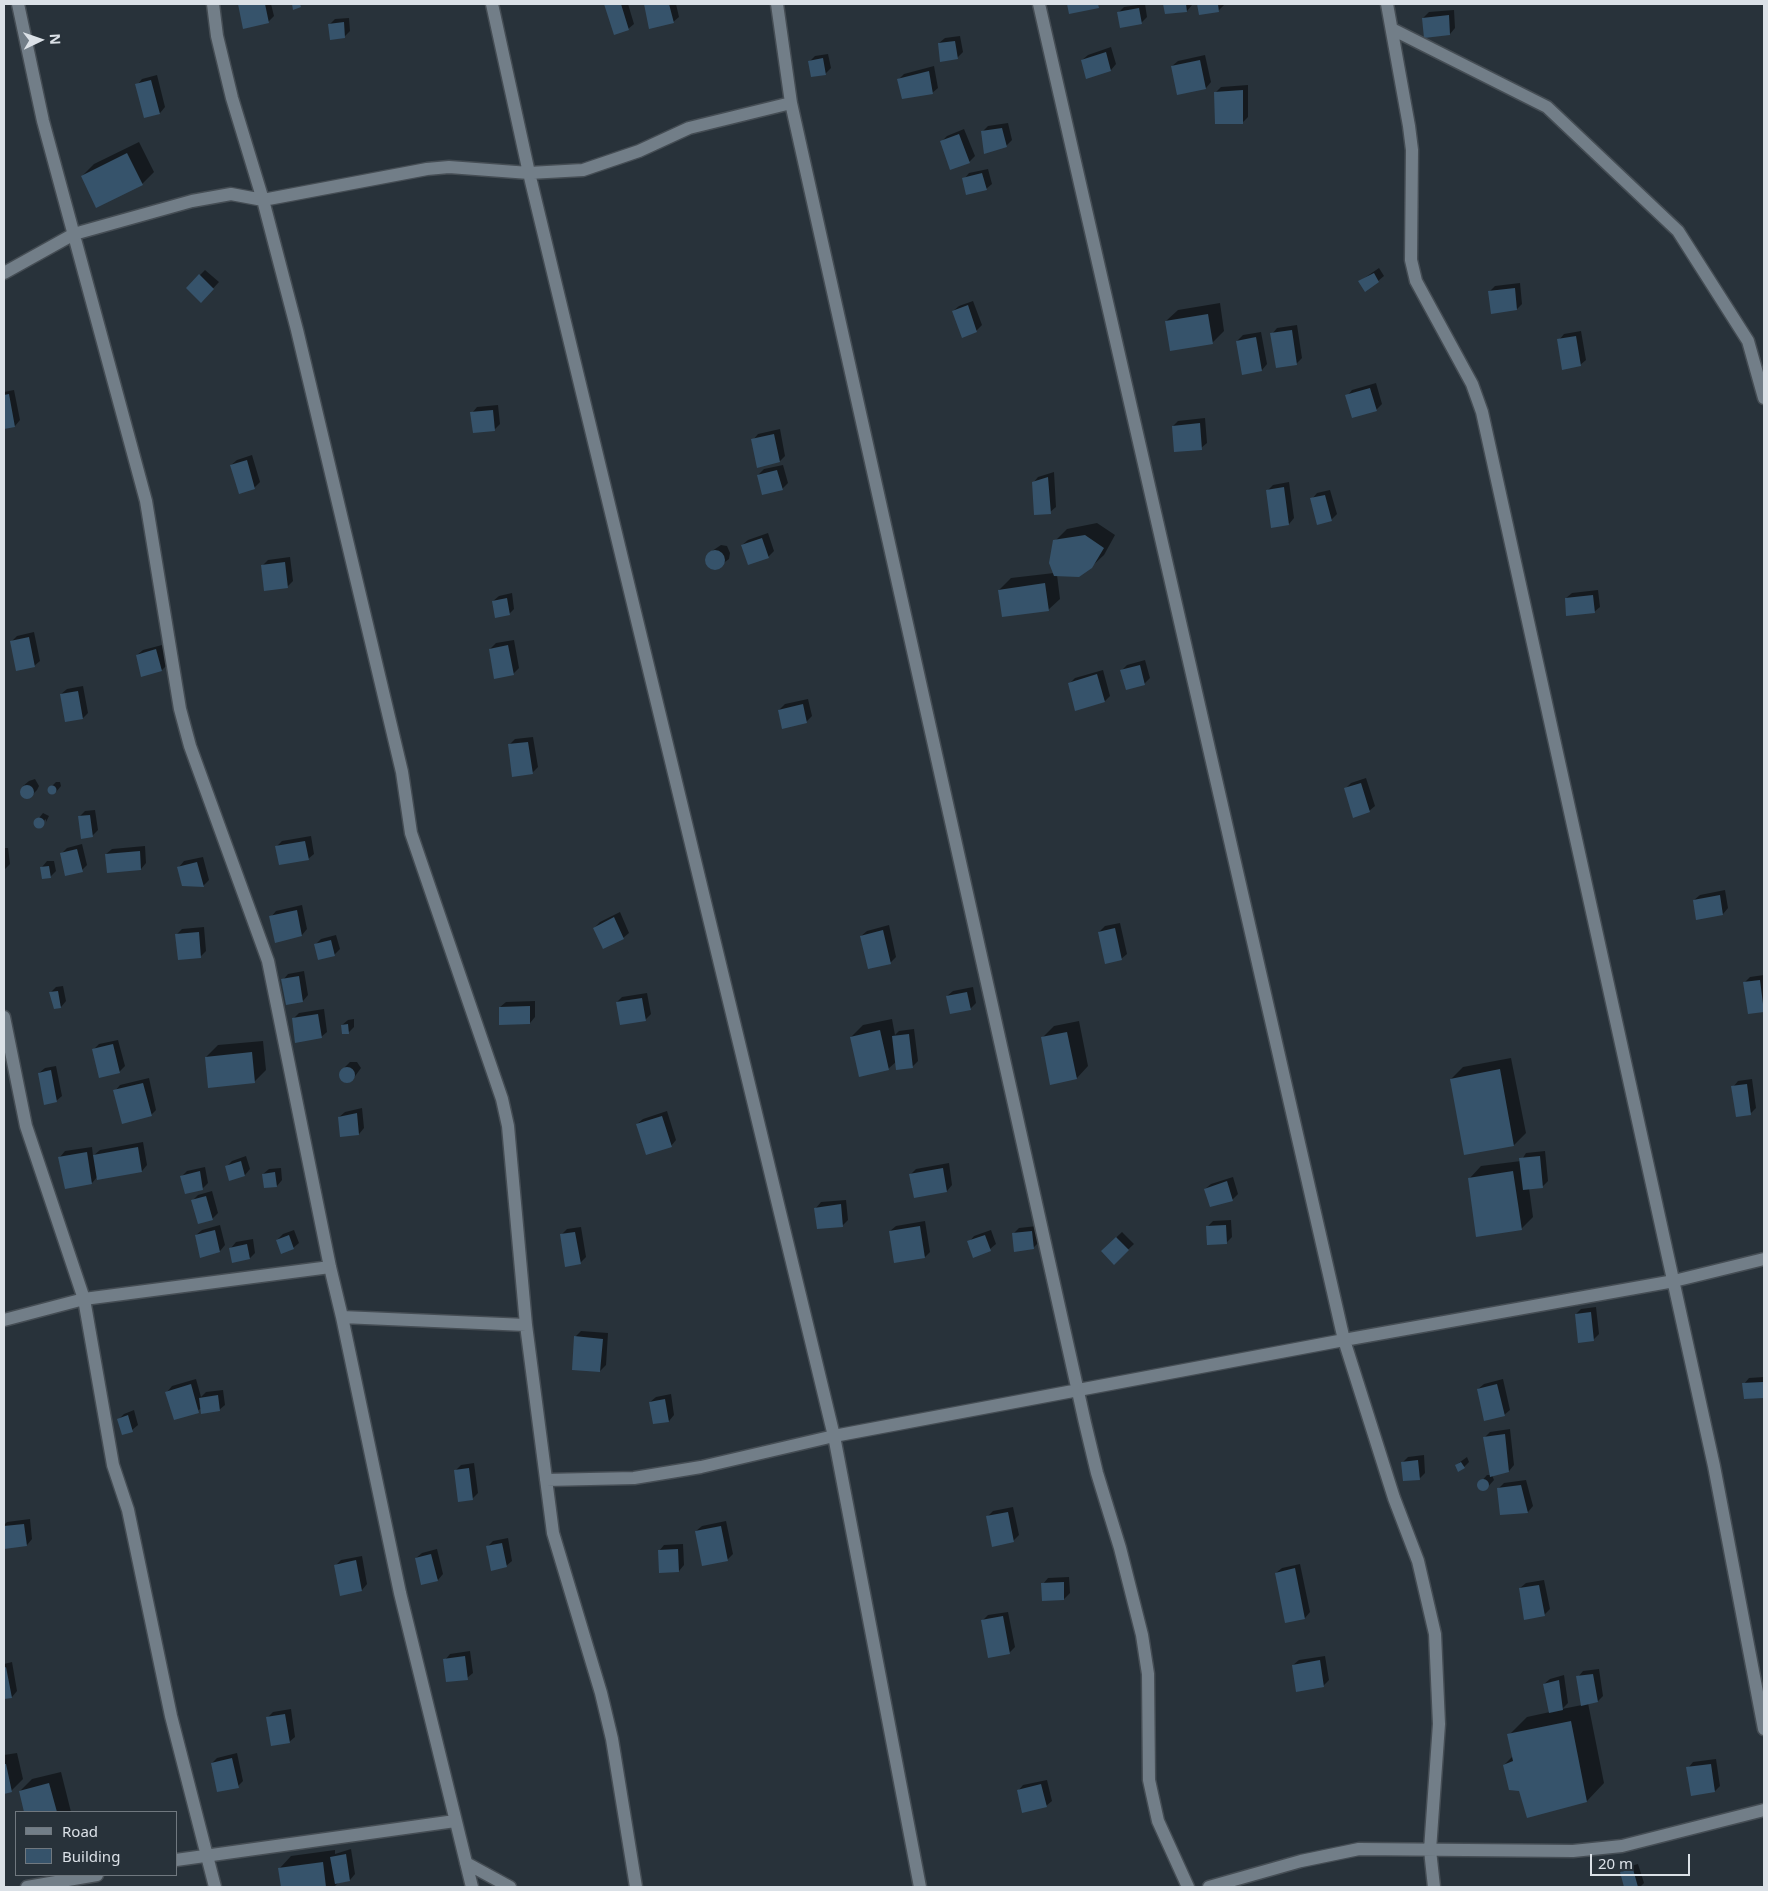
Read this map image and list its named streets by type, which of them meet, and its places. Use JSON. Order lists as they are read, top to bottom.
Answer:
{
  "legend": ["Road", "Building"],
  "scale_bar": "20 m",
  "north": "right"
}
